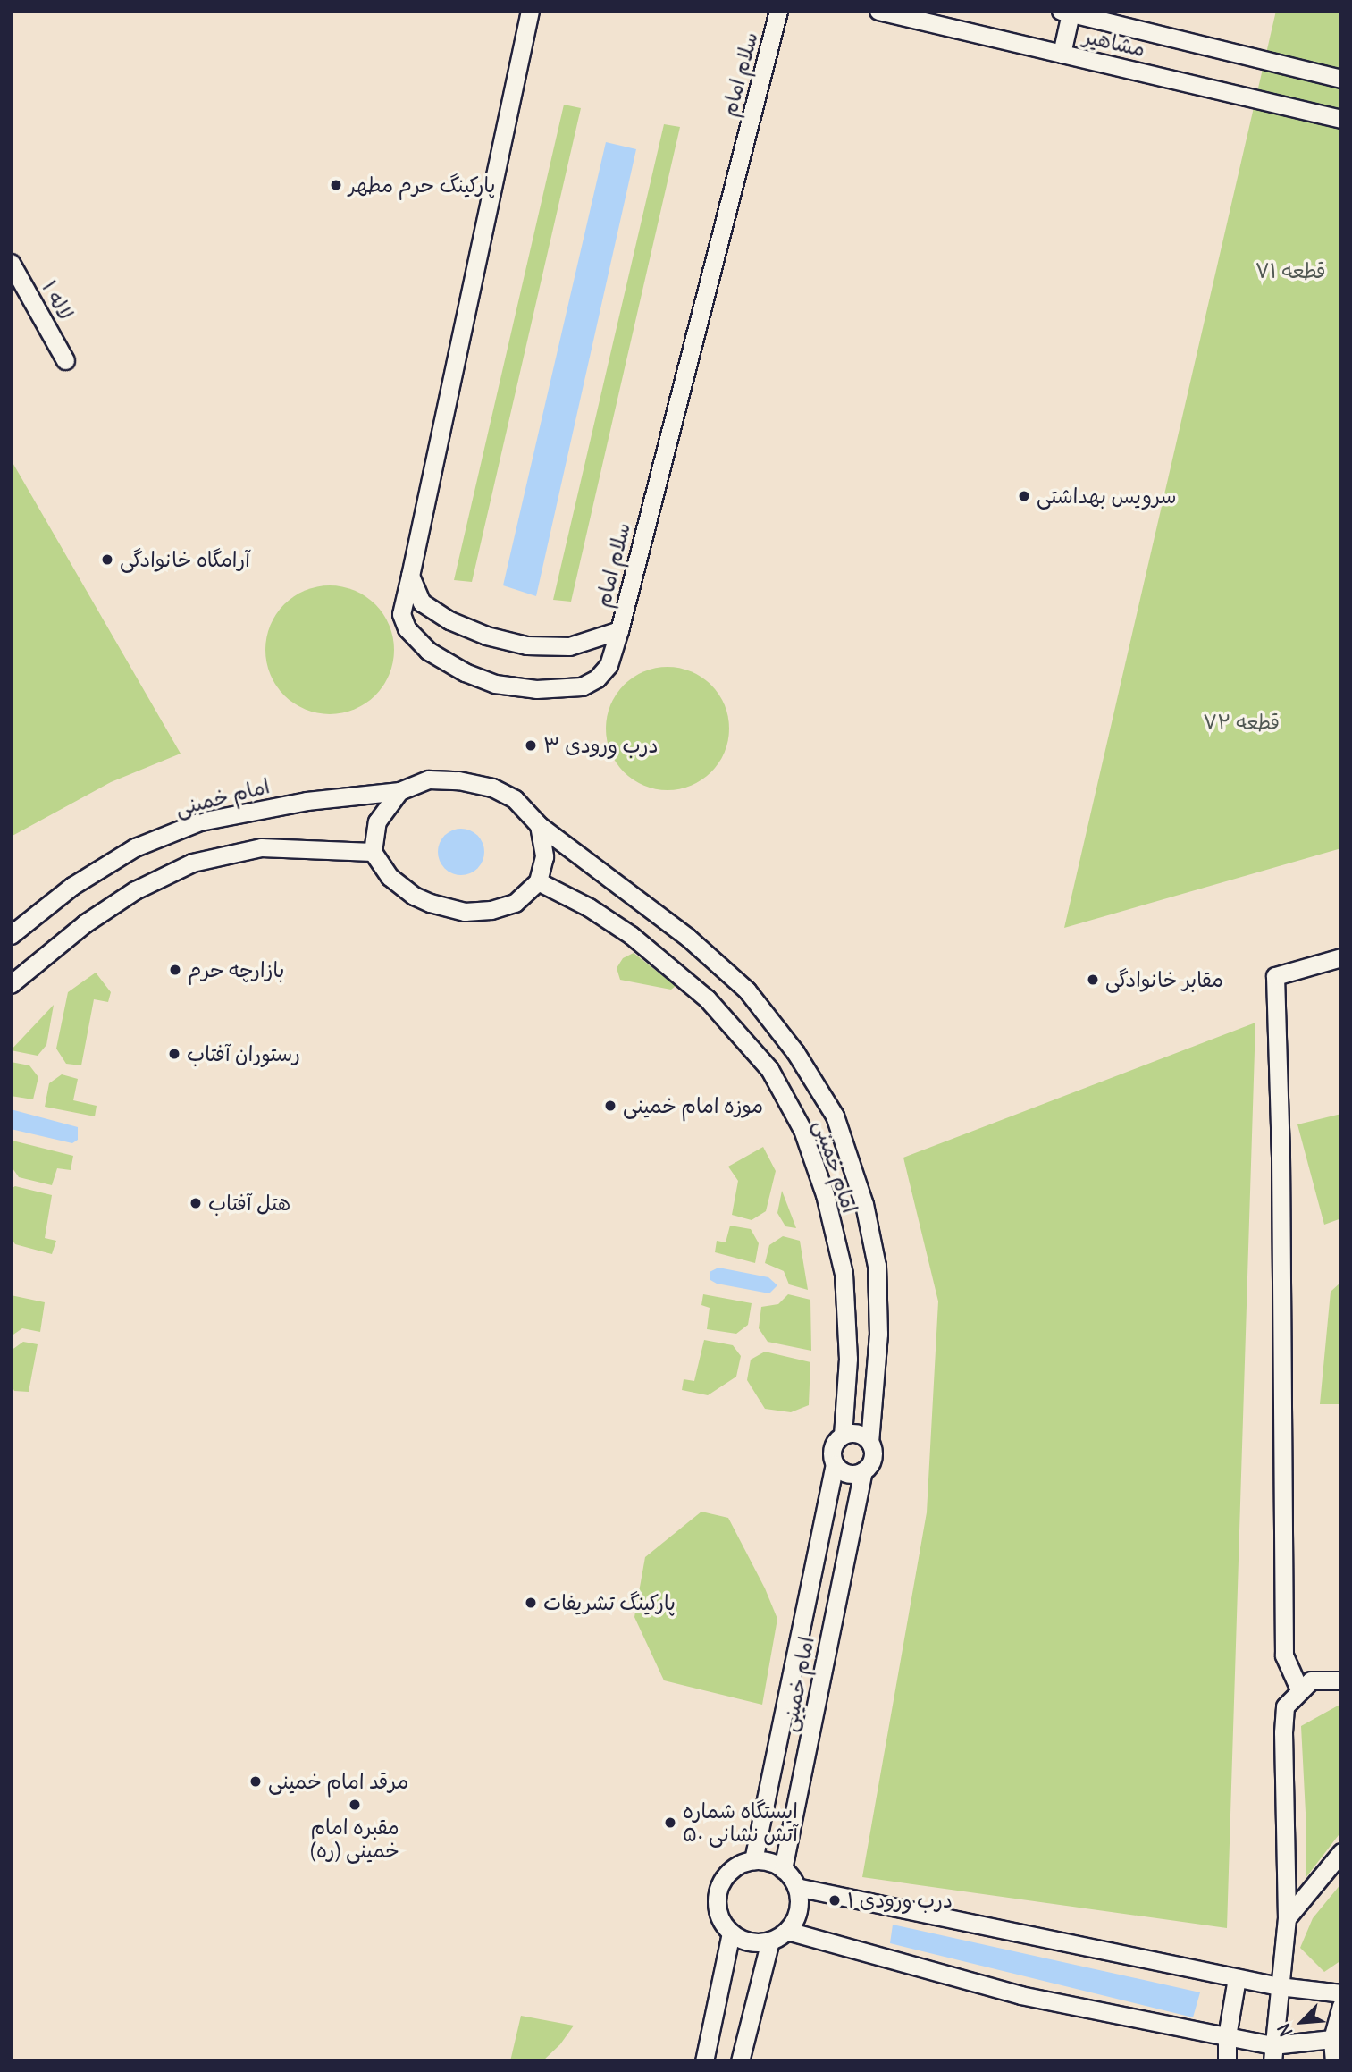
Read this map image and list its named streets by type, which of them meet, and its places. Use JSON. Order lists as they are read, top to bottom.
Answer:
{
  "streets": {
    "street": [
      "مشاهیر",
      "سلام امام",
      "لاله ۱",
      "امام خمینی"
    ]
  },
  "parks": ["قطعه ۷۱", "قطعه ۷۲"],
  "places": [
    "پارکینگ حرم مطهر",
    "سرویس بهداشتی",
    "آرامگاه خانوادگی",
    "درب ورودی ۳",
    "بازارچه حرم",
    "مقابر خانوادگی",
    "رستوران آفتاب",
    "موزه امام خمینی",
    "هتل آفتاب",
    "پارکینگ تشریفات",
    "مرقد امام خمینی",
    "مقبره امام خمینی (ره)",
    "ایستگاه شماره ۵۰ آتش نشانی",
    "درب ورودی ۱"
  ],
  "north": "bottom left"
}
